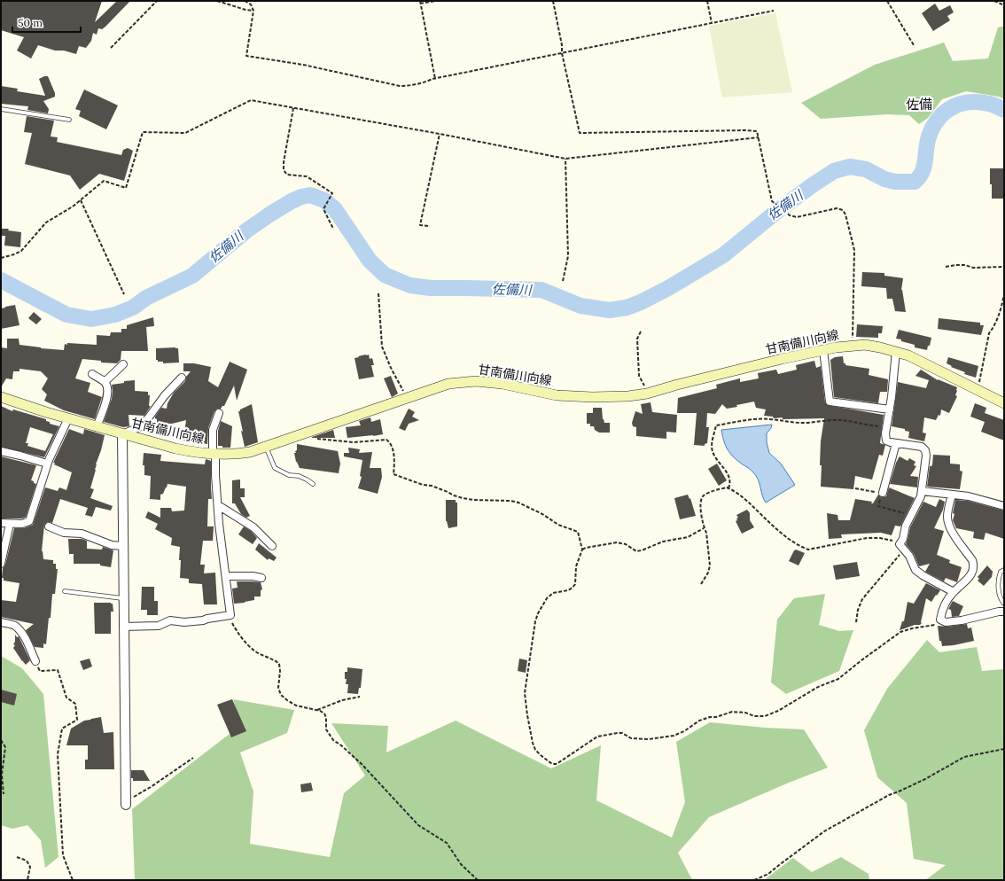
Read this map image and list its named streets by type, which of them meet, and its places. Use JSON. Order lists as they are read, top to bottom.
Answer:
{
  "streets": {
    "main road": ["甘南備川向線"]
  },
  "districts": ["佐備"],
  "water": ["佐備川"],
  "scale_bar": "50 m"
}
